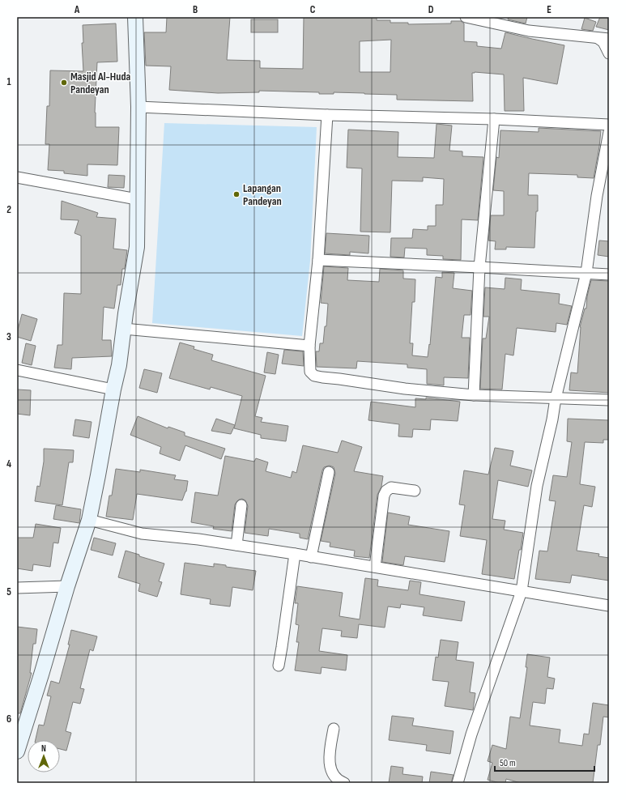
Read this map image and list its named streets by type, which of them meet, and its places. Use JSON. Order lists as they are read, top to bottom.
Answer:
{
  "places": ["Masjid Al-Huda Pandeyan", "Lapangan Pandeyan"],
  "scale_bar": "50 m",
  "north": "top",
  "grid": {
    "columns": [
      "A",
      "B",
      "C",
      "D",
      "E"
    ],
    "rows": [
      "1",
      "2",
      "3",
      "4",
      "5",
      "6"
    ]
  }
}
